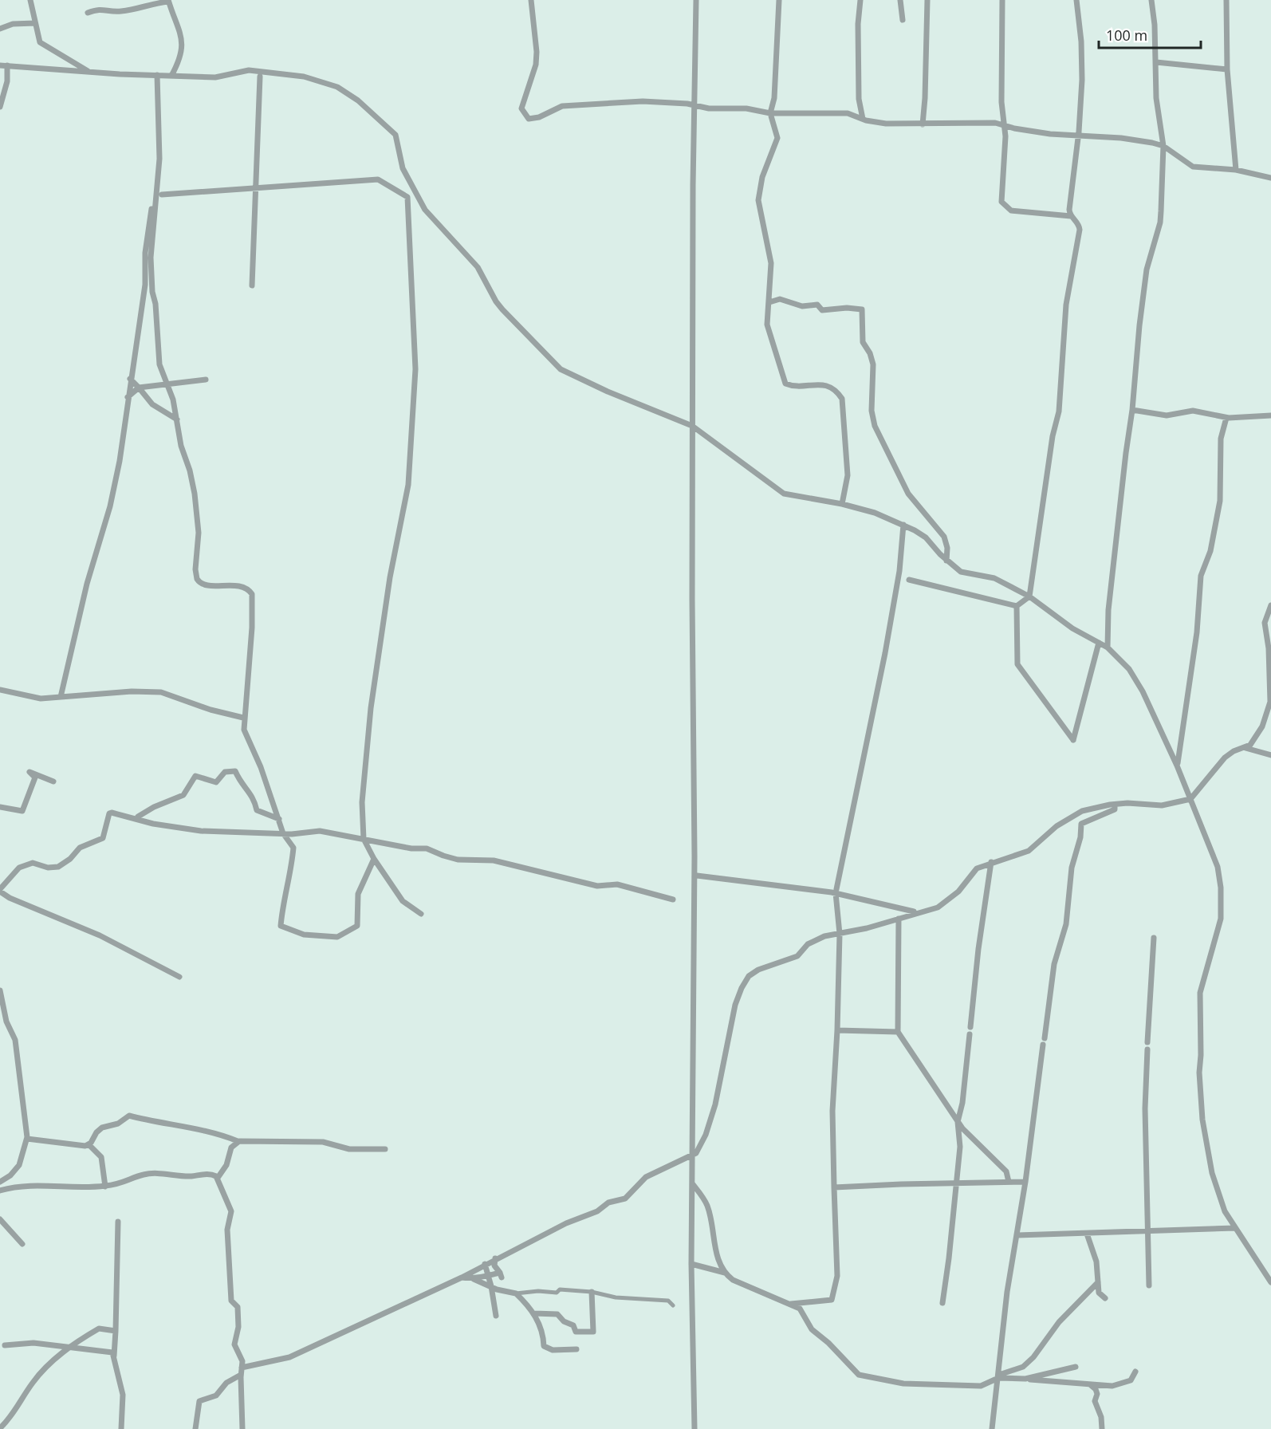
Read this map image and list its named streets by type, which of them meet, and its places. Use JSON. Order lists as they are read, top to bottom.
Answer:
{
  "scale_bar": "100 m"
}
